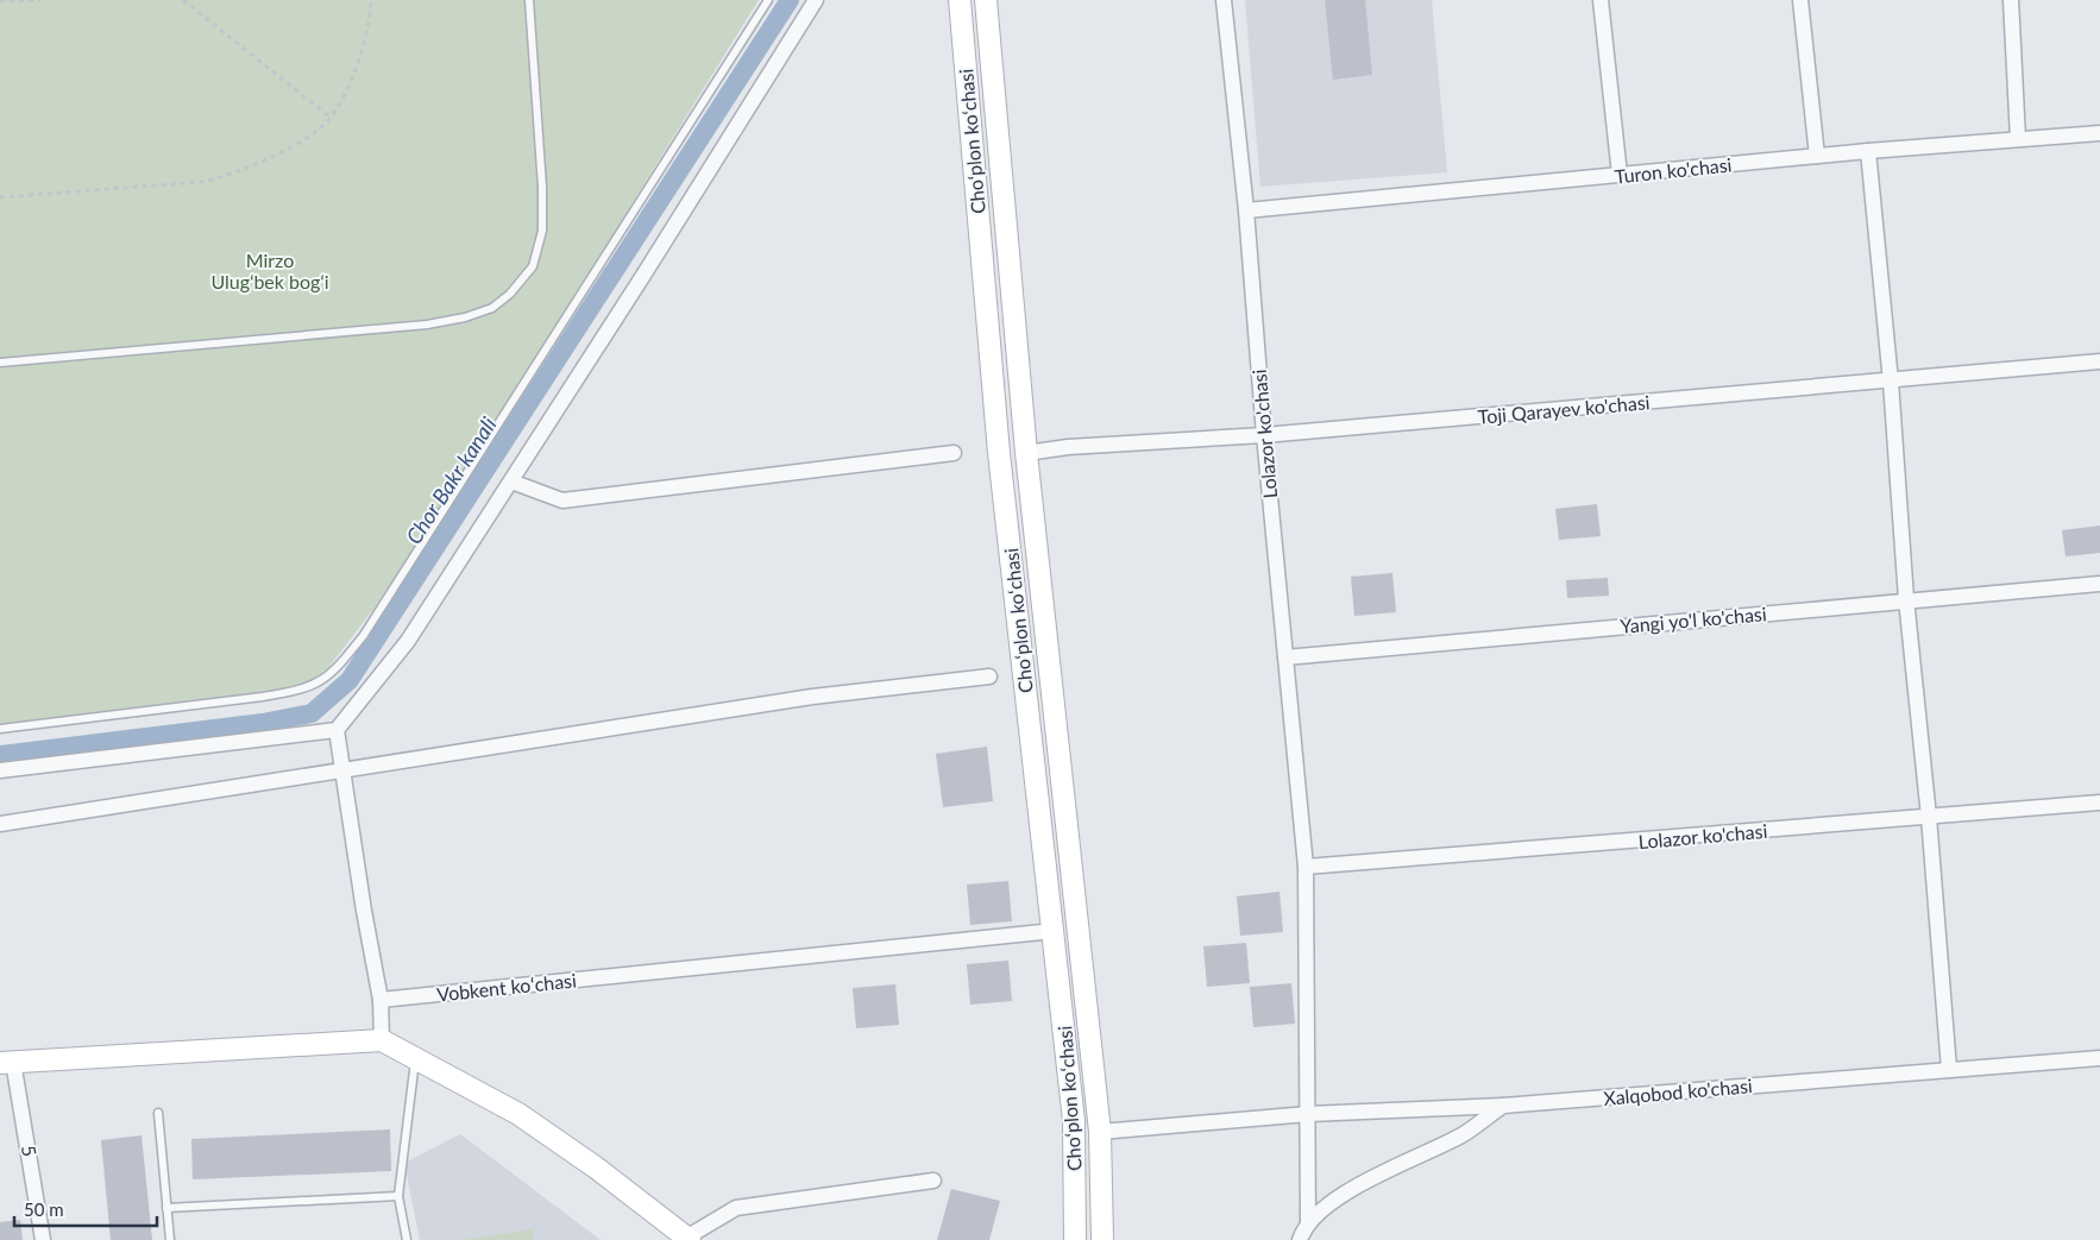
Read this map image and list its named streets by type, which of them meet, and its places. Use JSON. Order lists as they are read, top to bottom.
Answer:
{
  "streets": {
    "main road": ["Choʻplon koʻchasi"],
    "street": [
      "Turon ko'chasi",
      "Toji Qarayev ko'chasi",
      "Lolazor ko'chasi",
      "Yangi yo'l ko'chasi",
      "Vobkent koʻchasi",
      "Xalqobod ko'chasi",
      "5"
    ]
  },
  "crossings": [
    ["Choʻplon koʻchasi", "Toji Qarayev ko'chasi"],
    ["Choʻplon koʻchasi", "Vobkent koʻchasi"],
    ["Choʻplon koʻchasi", "Xalqobod ko'chasi"],
    ["Turon ko'chasi", "Lolazor ko'chasi"],
    ["Toji Qarayev ko'chasi", "Lolazor ko'chasi"],
    ["Lolazor ko'chasi", "Yangi yo'l ko'chasi"],
    ["Lolazor ko'chasi", "Xalqobod ko'chasi"]
  ],
  "water": ["Chor Bakr kanali"],
  "parks": ["Mirzo Ulugʻbek bogʻi"],
  "scale_bar": "50 m"
}
